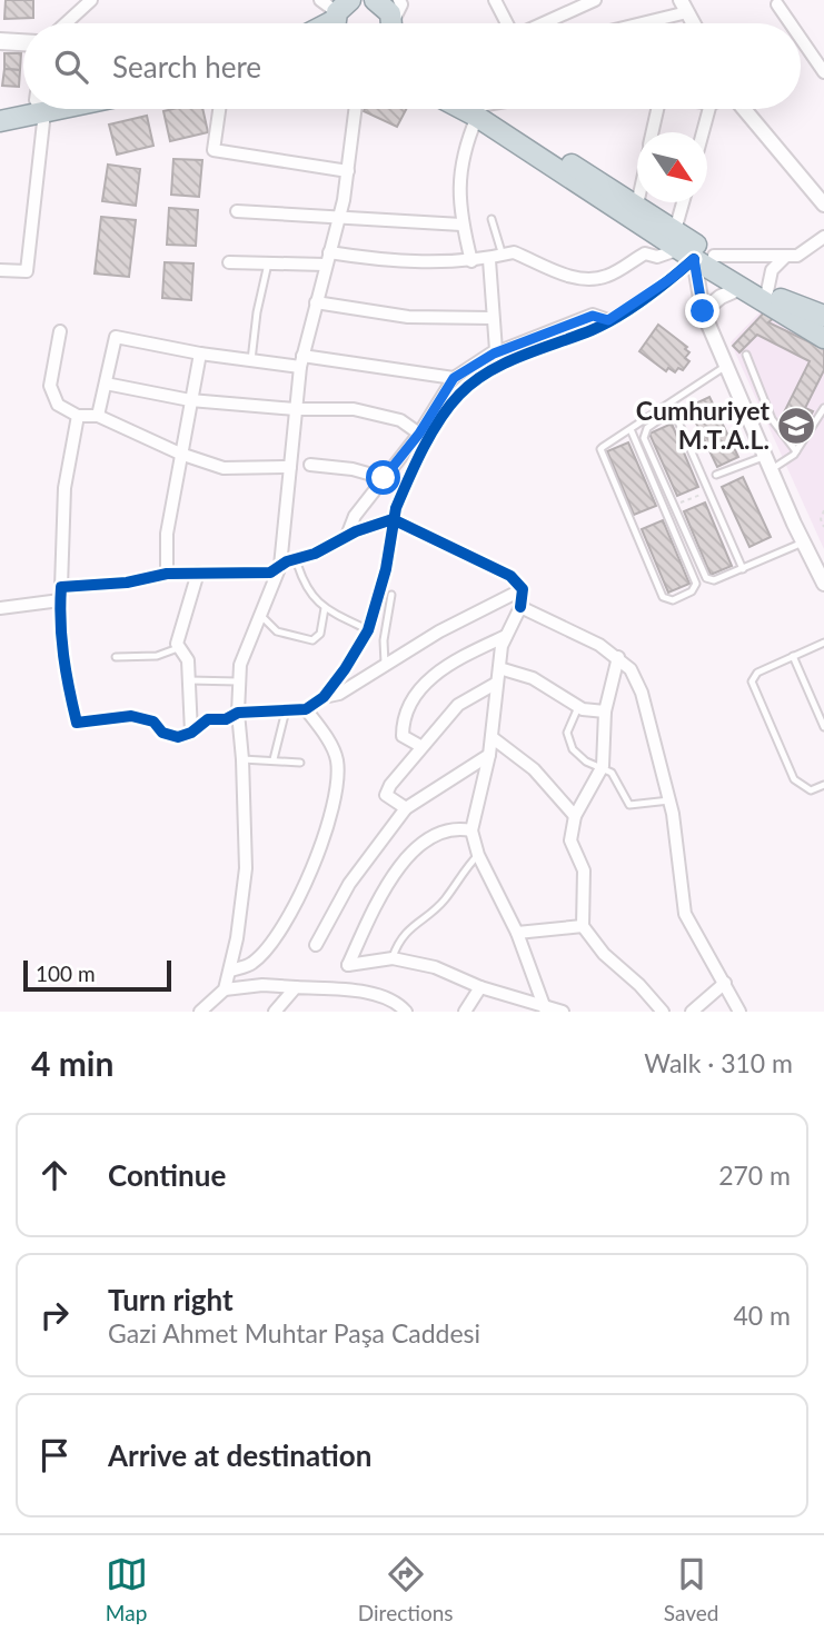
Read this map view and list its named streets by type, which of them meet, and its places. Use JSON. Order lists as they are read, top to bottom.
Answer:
{
  "places": {
    "school or university": ["Cumhuriyet M.T.A.L."]
  },
  "scale_bar": "100 m",
  "north": "bottom right",
  "page": {
    "search": "Search here",
    "scale": "100 m",
    "heading": ["4 min", "Walk · 310 m"],
    "list": [
      ["Continue", "270 m"],
      ["Turn right", "Gazi Ahmet Muhtar Paşa Caddesi", "40 m"],
      "Arrive at destination"
    ],
    "nav": ["Map", "Directions", "Saved"]
  }
}
